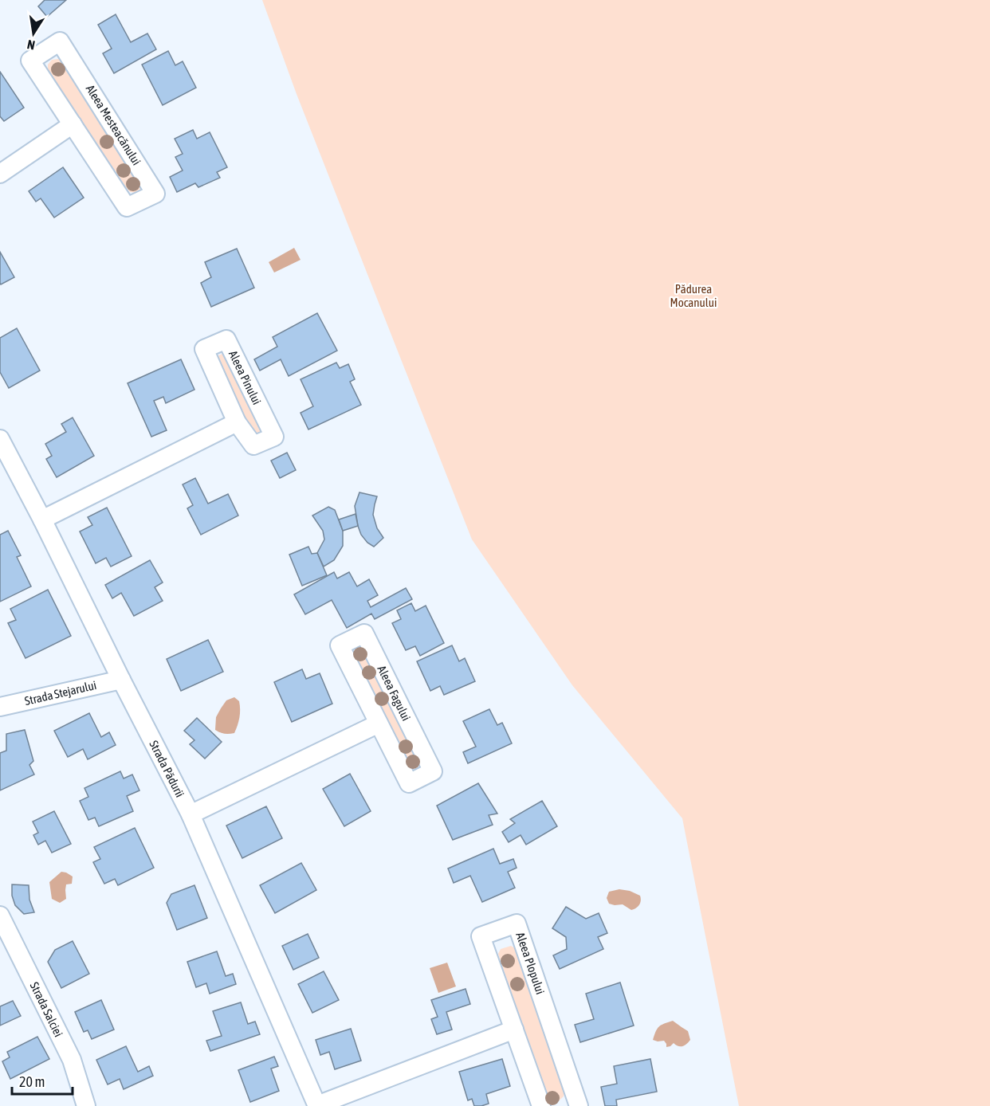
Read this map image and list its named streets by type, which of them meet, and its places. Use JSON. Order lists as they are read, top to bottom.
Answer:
{
  "streets": {
    "street": [
      "Aleea Mesteacănului",
      "Aleea Pinului",
      "Strada Stejarului",
      "Aleea Fagului",
      "Strada Pădurii",
      "Aleea Plopului",
      "Strada Salciei"
    ]
  },
  "crossings": [
    ["Strada Stejarului", "Strada Pădurii"]
  ],
  "parks": ["Pădurea Mocanului"],
  "scale_bar": "20 m",
  "north": "bottom"
}
